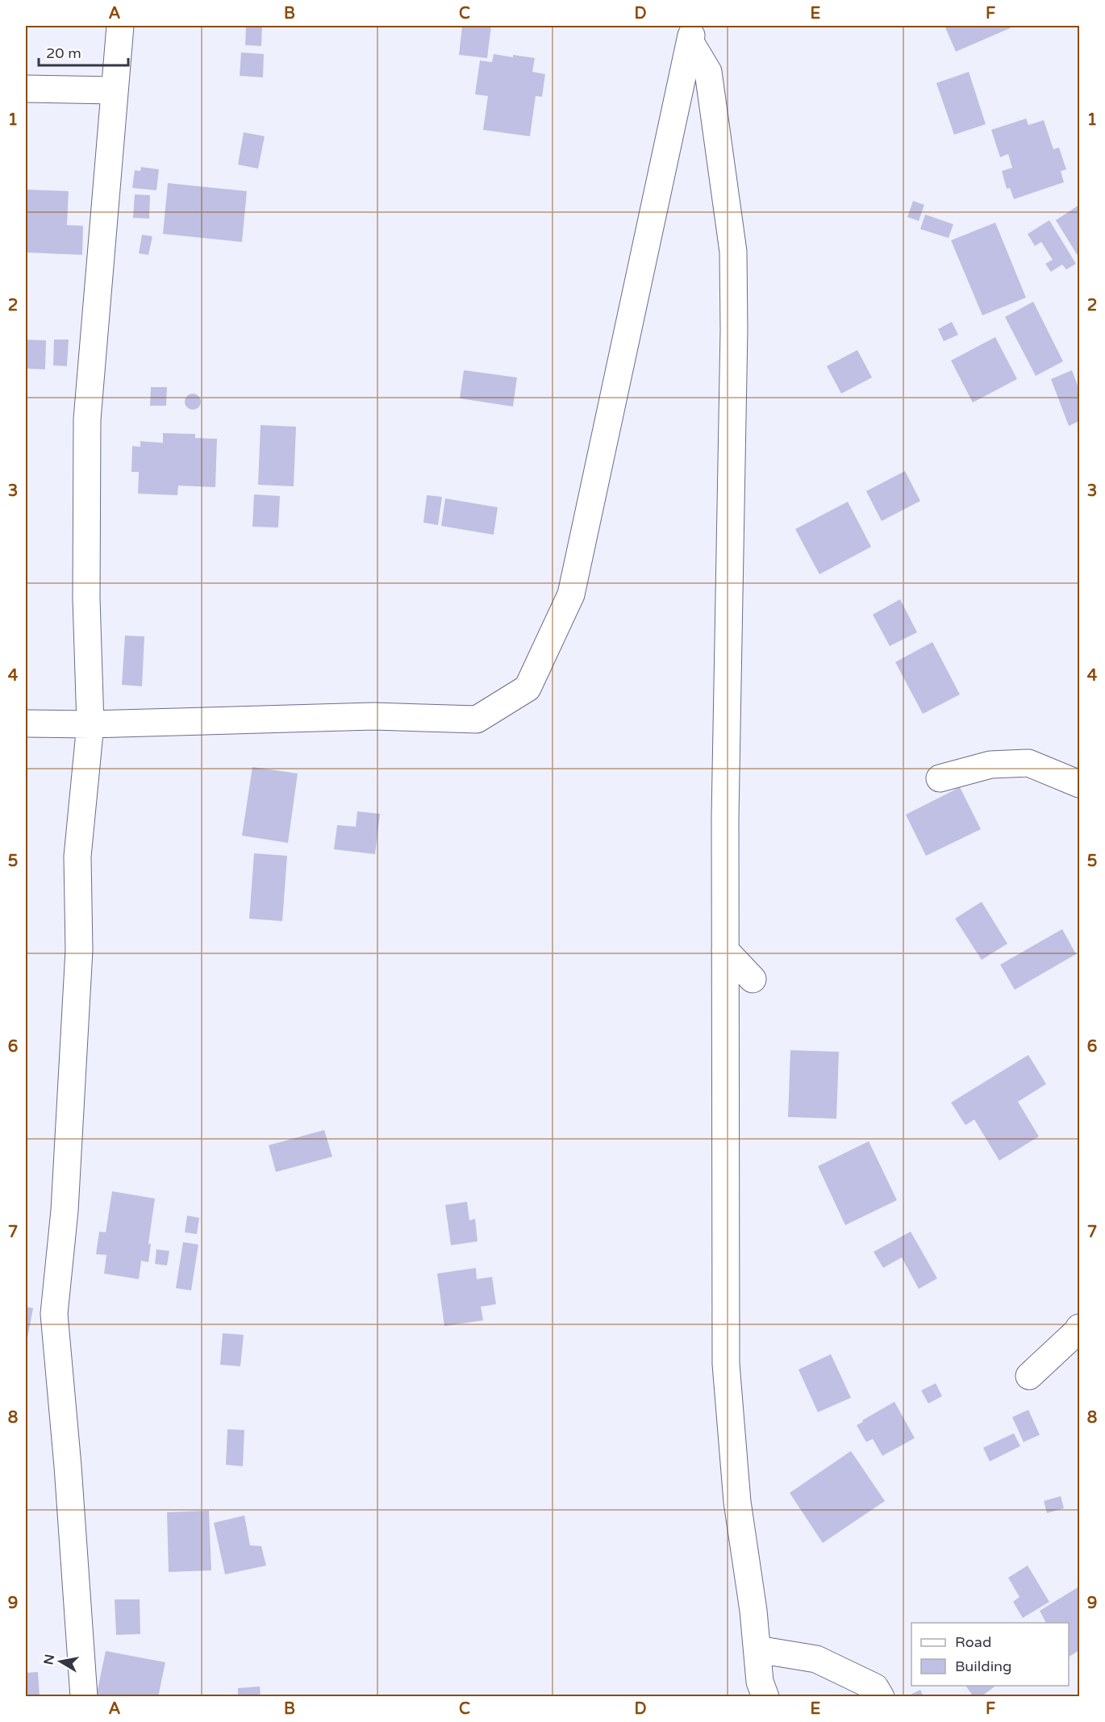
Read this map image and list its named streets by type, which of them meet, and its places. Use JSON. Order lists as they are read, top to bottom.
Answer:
{
  "legend": ["Road", "Building"],
  "scale_bar": "20 m",
  "north": "left",
  "grid": {
    "columns": [
      "A",
      "B",
      "C",
      "D",
      "E",
      "F"
    ],
    "rows": [
      "1",
      "2",
      "3",
      "4",
      "5",
      "6",
      "7",
      "8",
      "9"
    ]
  }
}
